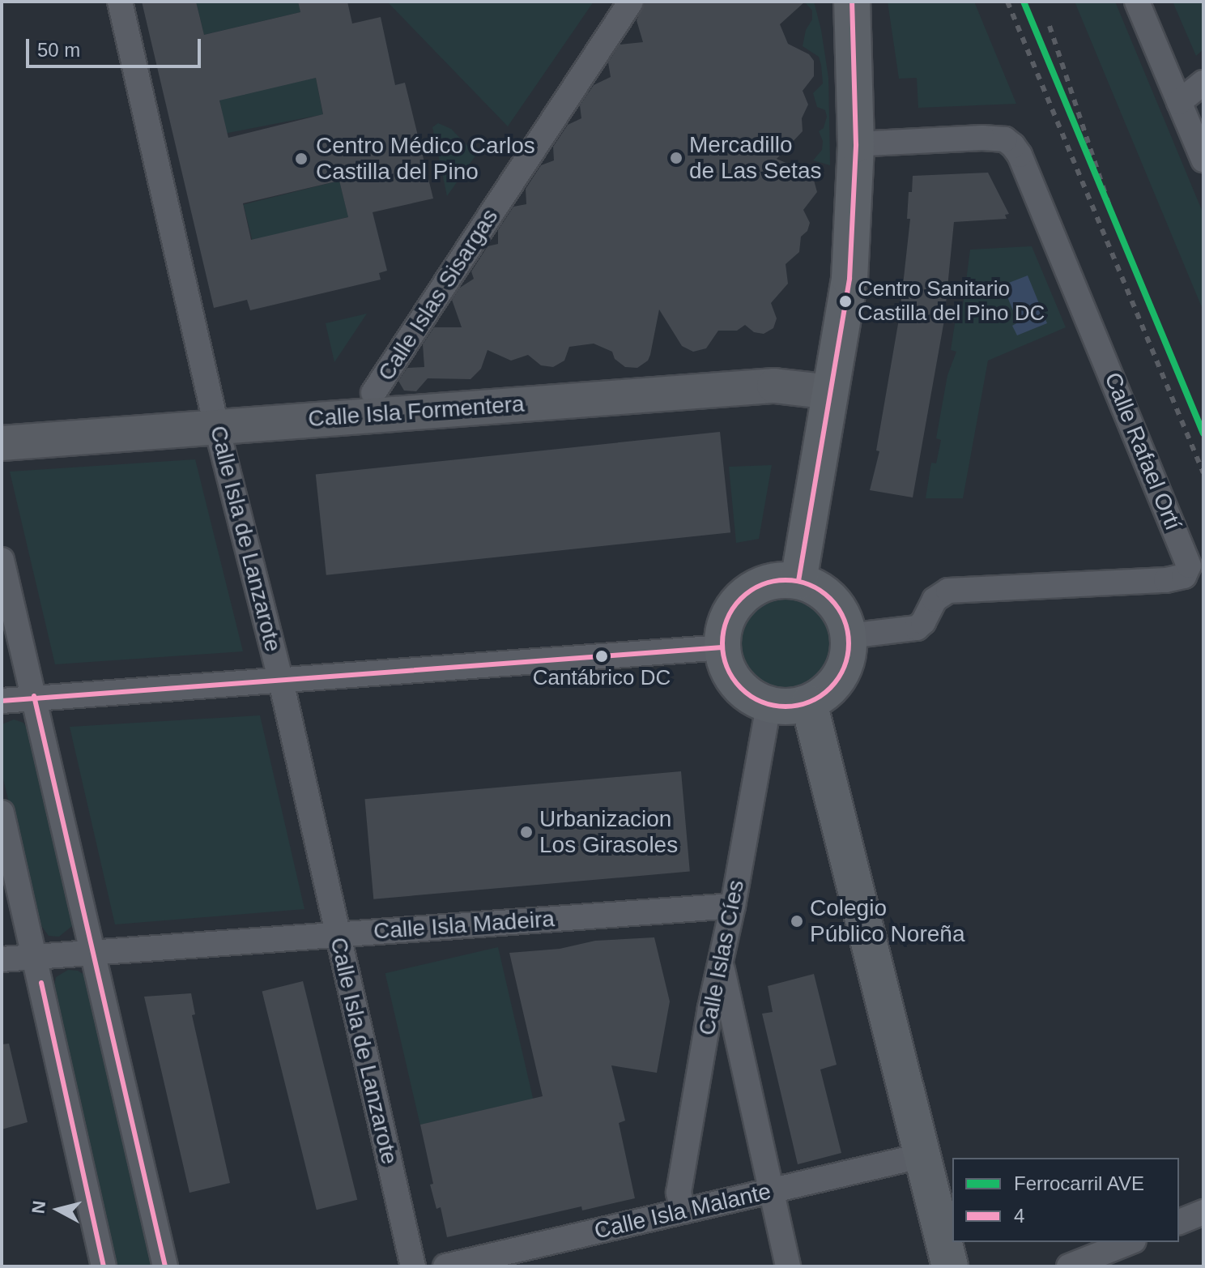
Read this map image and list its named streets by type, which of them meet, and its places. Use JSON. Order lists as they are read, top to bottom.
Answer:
{
  "streets": {
    "main road": ["Calle Isla Formentera"],
    "street": [
      "Calle Islas Sisargas",
      "Calle Rafael Ortí",
      "Calle Isla de Lanzarote",
      "Calle Isla Madeira",
      "Calle Islas Cíes",
      "Calle Isla Malante"
    ]
  },
  "crossings": [
    ["Calle Isla Formentera", "Calle Isla de Lanzarote"],
    ["Calle Rafael Ortí", "Calle Islas Cíes"],
    ["Calle Isla de Lanzarote", "Calle Isla Madeira"],
    ["Calle Isla Madeira", "Calle Islas Cíes"],
    ["Calle Islas Cíes", "Calle Isla Malante"]
  ],
  "places": [
    "Mercadillo de Las Setas",
    "Centro Médico Carlos Castilla del Pino",
    "Centro Sanitario Castilla del Pino DC",
    "Cantábrico DC",
    "Urbanizacion Los Girasoles",
    "Colegio Público Noreña"
  ],
  "lines": ["rail line AVE", "transit line 4"],
  "legend": ["Ferrocarril AVE", "4"],
  "scale_bar": "50 m",
  "north": "left"
}
